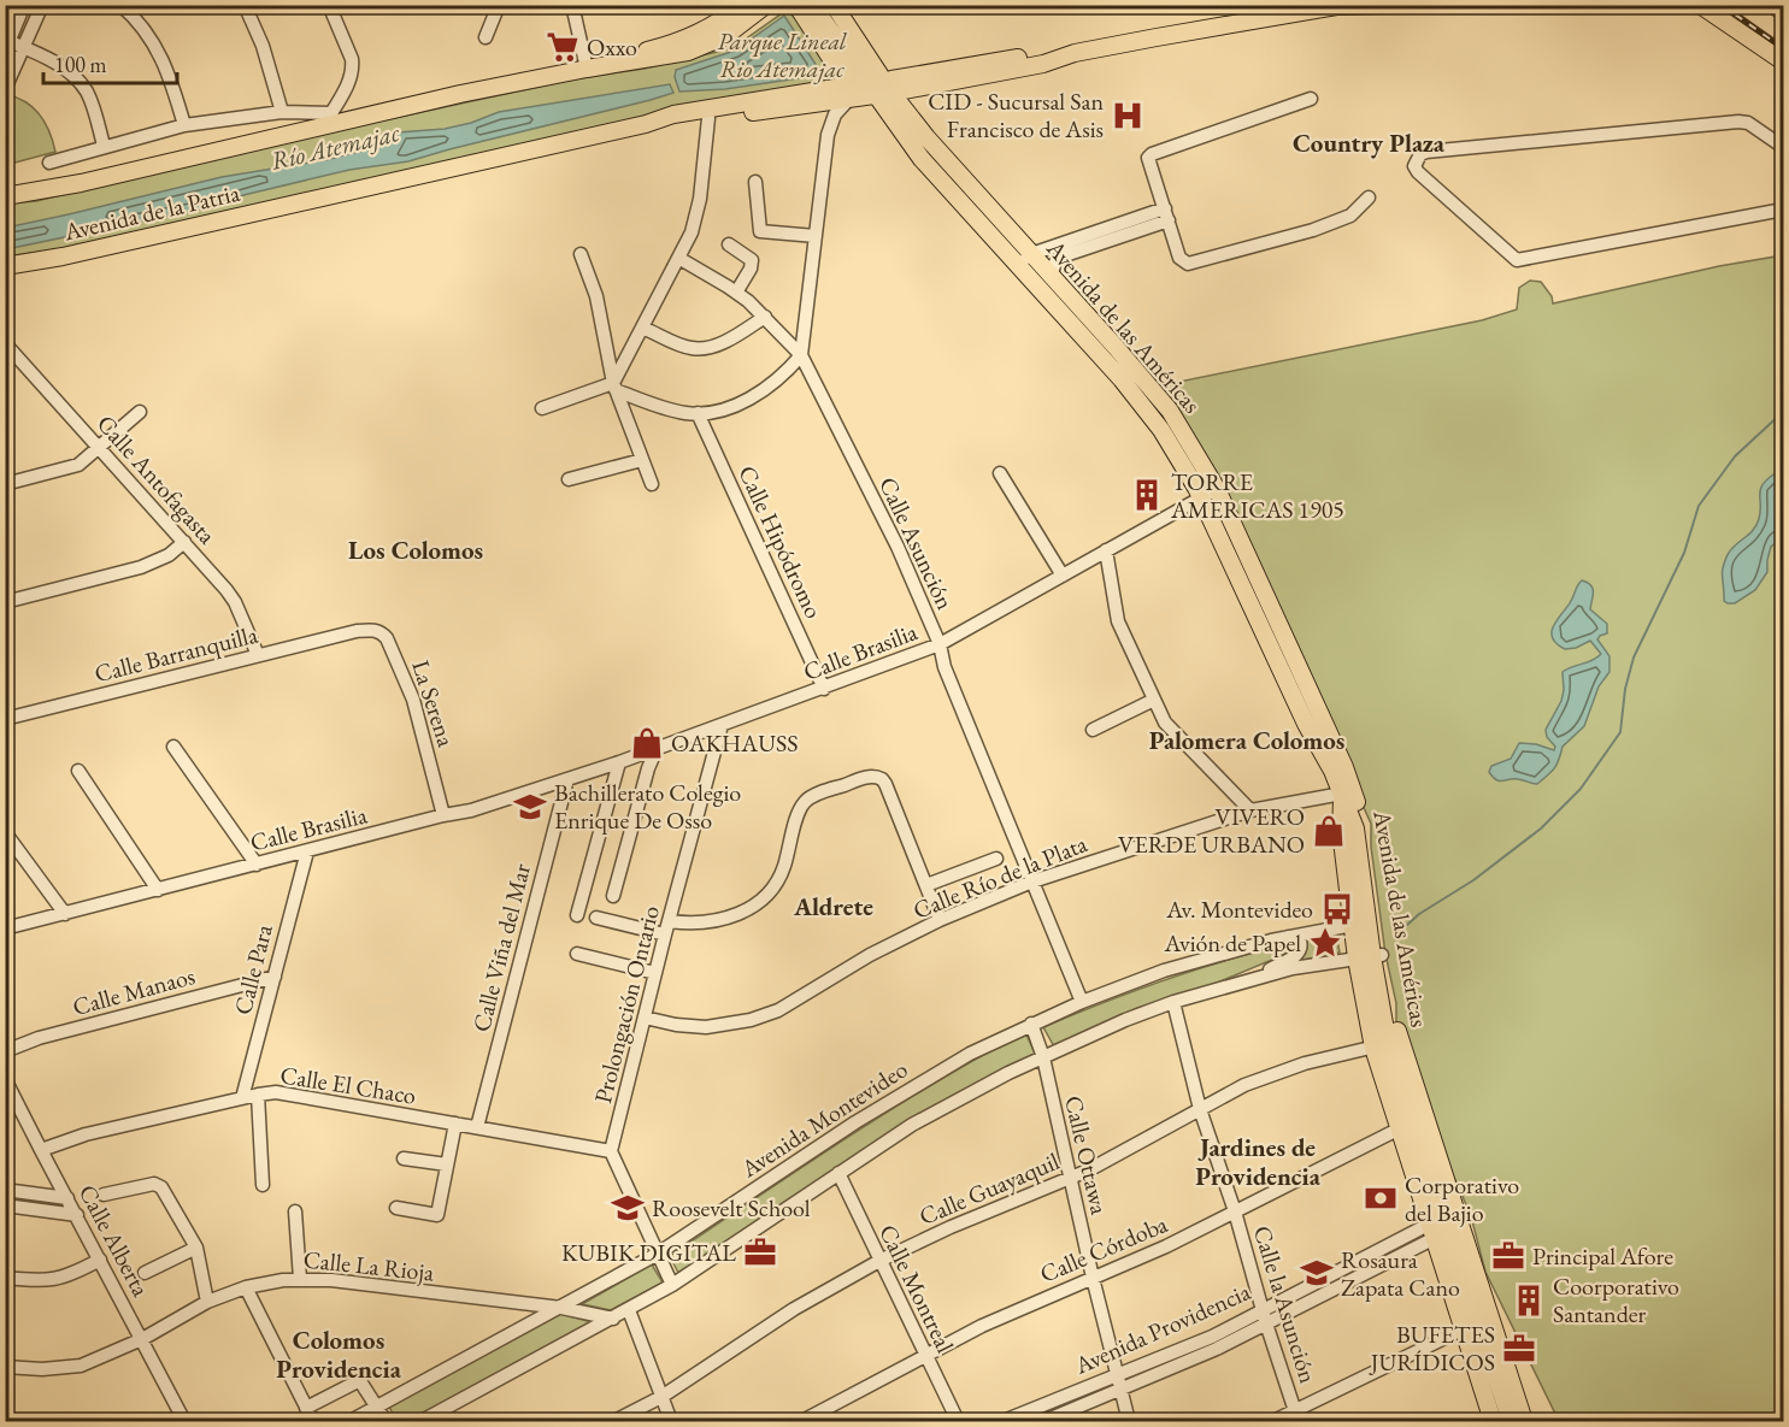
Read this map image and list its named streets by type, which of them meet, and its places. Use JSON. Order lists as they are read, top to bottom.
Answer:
{
  "streets": {
    "main road": ["Avenida de la Patria", "Avenida de las Américas"],
    "street": [
      "Calle Antofagasta",
      "Calle Hipódromo",
      "Calle Asunción",
      "Calle Brasilia",
      "Calle Barranquilla",
      "La Serena",
      "Calle Río de la Plata",
      "Calle Viña del Mar",
      "Calle Para",
      "Calle Manaos",
      "Prolongación Ontario",
      "Calle El Chaco",
      "Avenida Montevideo",
      "Calle Ottawa",
      "Calle Guayaquil",
      "Calle Alberta",
      "Calle Córdoba",
      "Calle La Rioja",
      "Calle Montreal",
      "Calle la Asunción",
      "Avenida Providencia"
    ]
  },
  "crossings": [
    ["Avenida de la Patria", "Avenida de las Américas"],
    ["Avenida de las Américas", "Calle Brasilia"],
    ["Avenida de las Américas", "Calle Río de la Plata"],
    ["Avenida de las Américas", "Avenida Montevideo"],
    ["Avenida de las Américas", "Calle Guayaquil"],
    ["Avenida de las Américas", "Calle Córdoba"],
    ["Avenida de las Américas", "Avenida Providencia"],
    ["Calle Antofagasta", "Calle Barranquilla"],
    ["Calle Hipódromo", "Calle Brasilia"],
    ["Calle Asunción", "Calle Brasilia"],
    ["Calle Asunción", "Calle Río de la Plata"],
    ["Calle Asunción", "Avenida Montevideo"],
    ["Calle Brasilia", "La Serena"],
    ["Calle Brasilia", "Calle Viña del Mar"],
    ["Calle Brasilia", "Calle Para"],
    ["Calle Brasilia", "Prolongación Ontario"],
    ["Calle Barranquilla", "La Serena"],
    ["Calle Río de la Plata", "Prolongación Ontario"],
    ["Calle Viña del Mar", "Calle El Chaco"],
    ["Calle Para", "Calle Manaos"],
    ["Calle Para", "Calle El Chaco"],
    ["Prolongación Ontario", "Calle El Chaco"],
    ["Calle El Chaco", "Calle Alberta"],
    ["Avenida Montevideo", "Calle Ottawa"],
    ["Avenida Montevideo", "Calle La Rioja"],
    ["Calle Ottawa", "Calle Guayaquil"],
    ["Calle Ottawa", "Calle Córdoba"],
    ["Calle Ottawa", "Avenida Providencia"],
    ["Calle Guayaquil", "Calle Montreal"],
    ["Calle Guayaquil", "Calle la Asunción"],
    ["Calle Alberta", "Calle La Rioja"],
    ["Calle Córdoba", "Calle Montreal"],
    ["Calle Córdoba", "Calle la Asunción"],
    ["Calle la Asunción", "Avenida Providencia"]
  ],
  "districts": [
    "Country Plaza",
    "Los Colomos",
    "Palomera Colomos",
    "Aldrete",
    "Jardines de Providencia",
    "Colomos Providencia"
  ],
  "water": ["Río Atemajac"],
  "parks": ["Parque Lineal Rio Atemajac"],
  "places": {
    "supermarket": ["Oxxo"],
    "hospital": ["CID - Sucursal San Francisco de Asis"],
    "building": ["TORRE AMERICAS 1905", "Coorporativo Santander"],
    "shop": ["OAKHAUSS", "VIVERO VERDE URBANO"],
    "school or university": ["Bachillerato Colegio Enrique De Osso", "Roosevelt School", "Rosaura Zapata Cano"],
    "bus stop": ["Av. Montevideo"],
    "place": ["Avión de Papel"],
    "bank": ["Corporativo del Bajio"],
    "office": ["KUBIK DIGITAL", "Principal Afore", "BUFETES JURÍDICOS"]
  },
  "scale_bar": "100 m"
}
